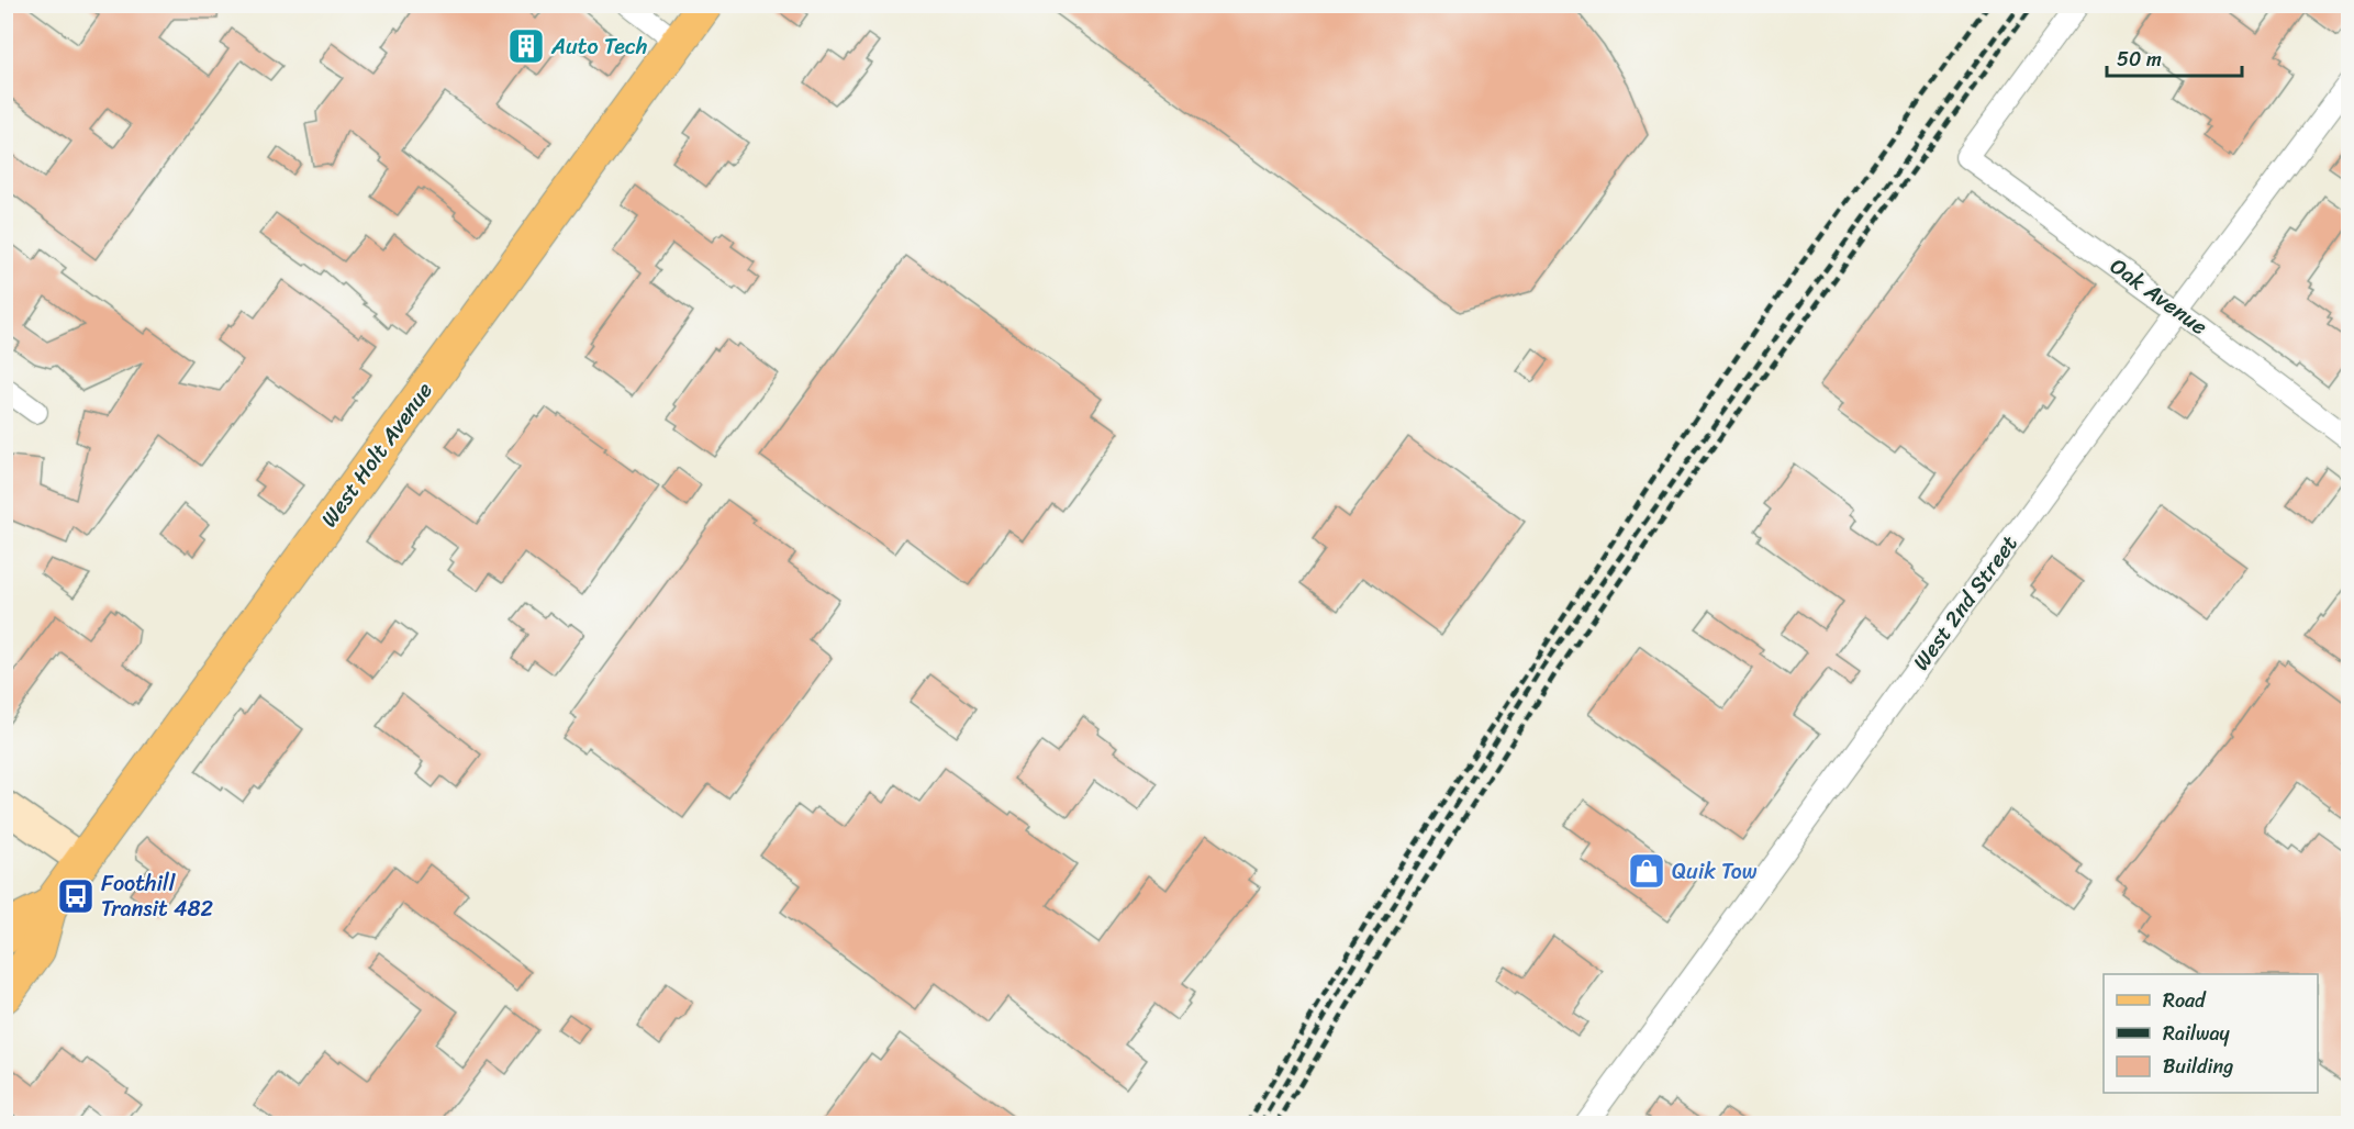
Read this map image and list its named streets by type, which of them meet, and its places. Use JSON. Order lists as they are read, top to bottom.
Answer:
{
  "streets": {
    "main road": ["West Holt Avenue"],
    "street": ["Oak Avenue", "West 2nd Street"]
  },
  "crossings": [
    ["Oak Avenue", "West 2nd Street"]
  ],
  "places": {
    "building": ["Auto Tech"],
    "shop": ["Quik Tow"],
    "bus stop": ["Foothill Transit 482"]
  },
  "legend": ["Road", "Railway", "Building"],
  "scale_bar": "50 m"
}
